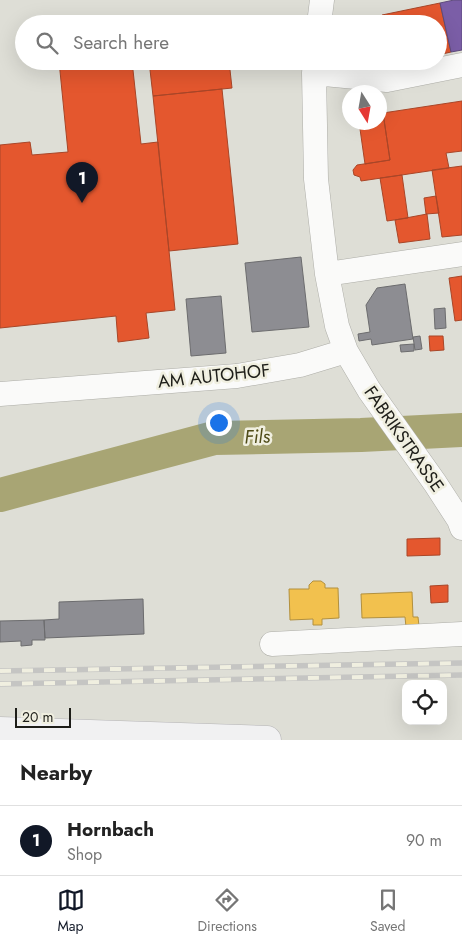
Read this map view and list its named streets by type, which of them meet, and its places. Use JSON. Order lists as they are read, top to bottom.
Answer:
{
  "streets": {
    "street": ["AM AUTOHOF", "FABRIKSTRASSE"]
  },
  "crossings": [
    ["AM AUTOHOF", "FABRIKSTRASSE"]
  ],
  "water": ["Fils"],
  "scale_bar": "20 m",
  "north": "bottom",
  "page": {
    "search": "Search here",
    "pins": "1",
    "scale": "20 m",
    "heading": "Nearby",
    "list": [
      {
        "mark": "1",
        "name": "Hornbach",
        "note": "Shop",
        "value": "90 m"
      }
    ],
    "nav": ["Map", "Directions", "Saved"]
  }
}
